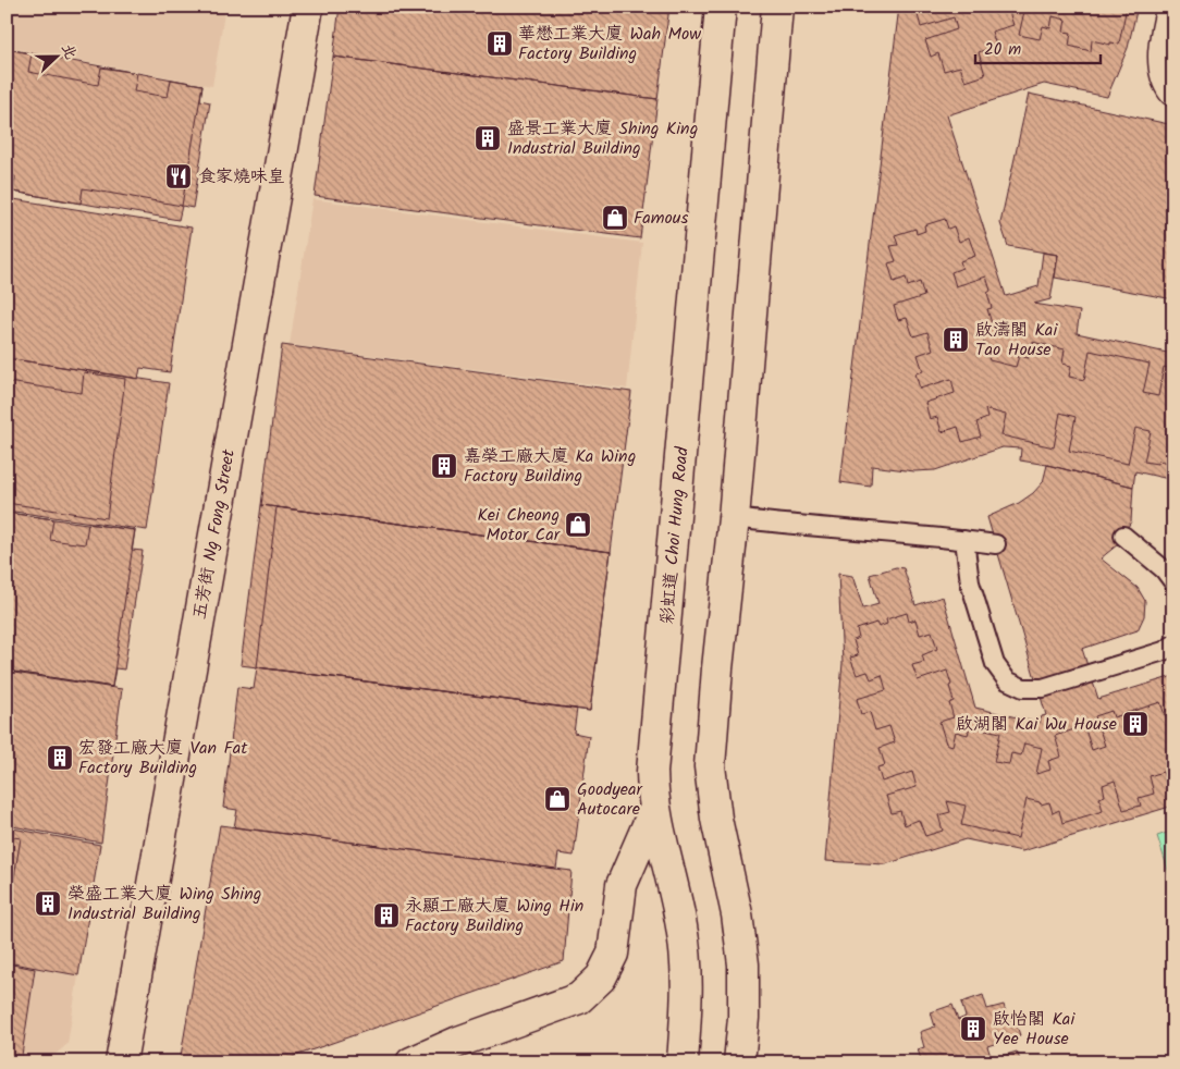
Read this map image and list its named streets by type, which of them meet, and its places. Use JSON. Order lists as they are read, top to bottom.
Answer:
{
  "streets": {
    "main road": ["五芳街 Ng Fong Street", "彩虹道 Choi Hung Road"]
  },
  "places": {
    "building": [
      "華懋工業大廈 Wah Mow Factory Building",
      "盛景工業大廈 Shing King Industrial Building",
      "啟濤閣 Kai Tao House",
      "嘉榮工廠大廈 Ka Wing Factory Building",
      "啟湖閣 Kai Wu House",
      "宏發工廠大廈 Van Fat Factory Building",
      "榮盛工業大廈 Wing Shing Industrial Building",
      "永顯工廠大廈 Wing Hin Factory Building",
      "啟怡閣 Kai Yee House"
    ],
    "restaurant": ["食家燒味皇"],
    "shop": ["Famous", "Kei Cheong Motor Car", "Goodyear Autocare"]
  },
  "scale_bar": "20 m",
  "north": "right"
}
